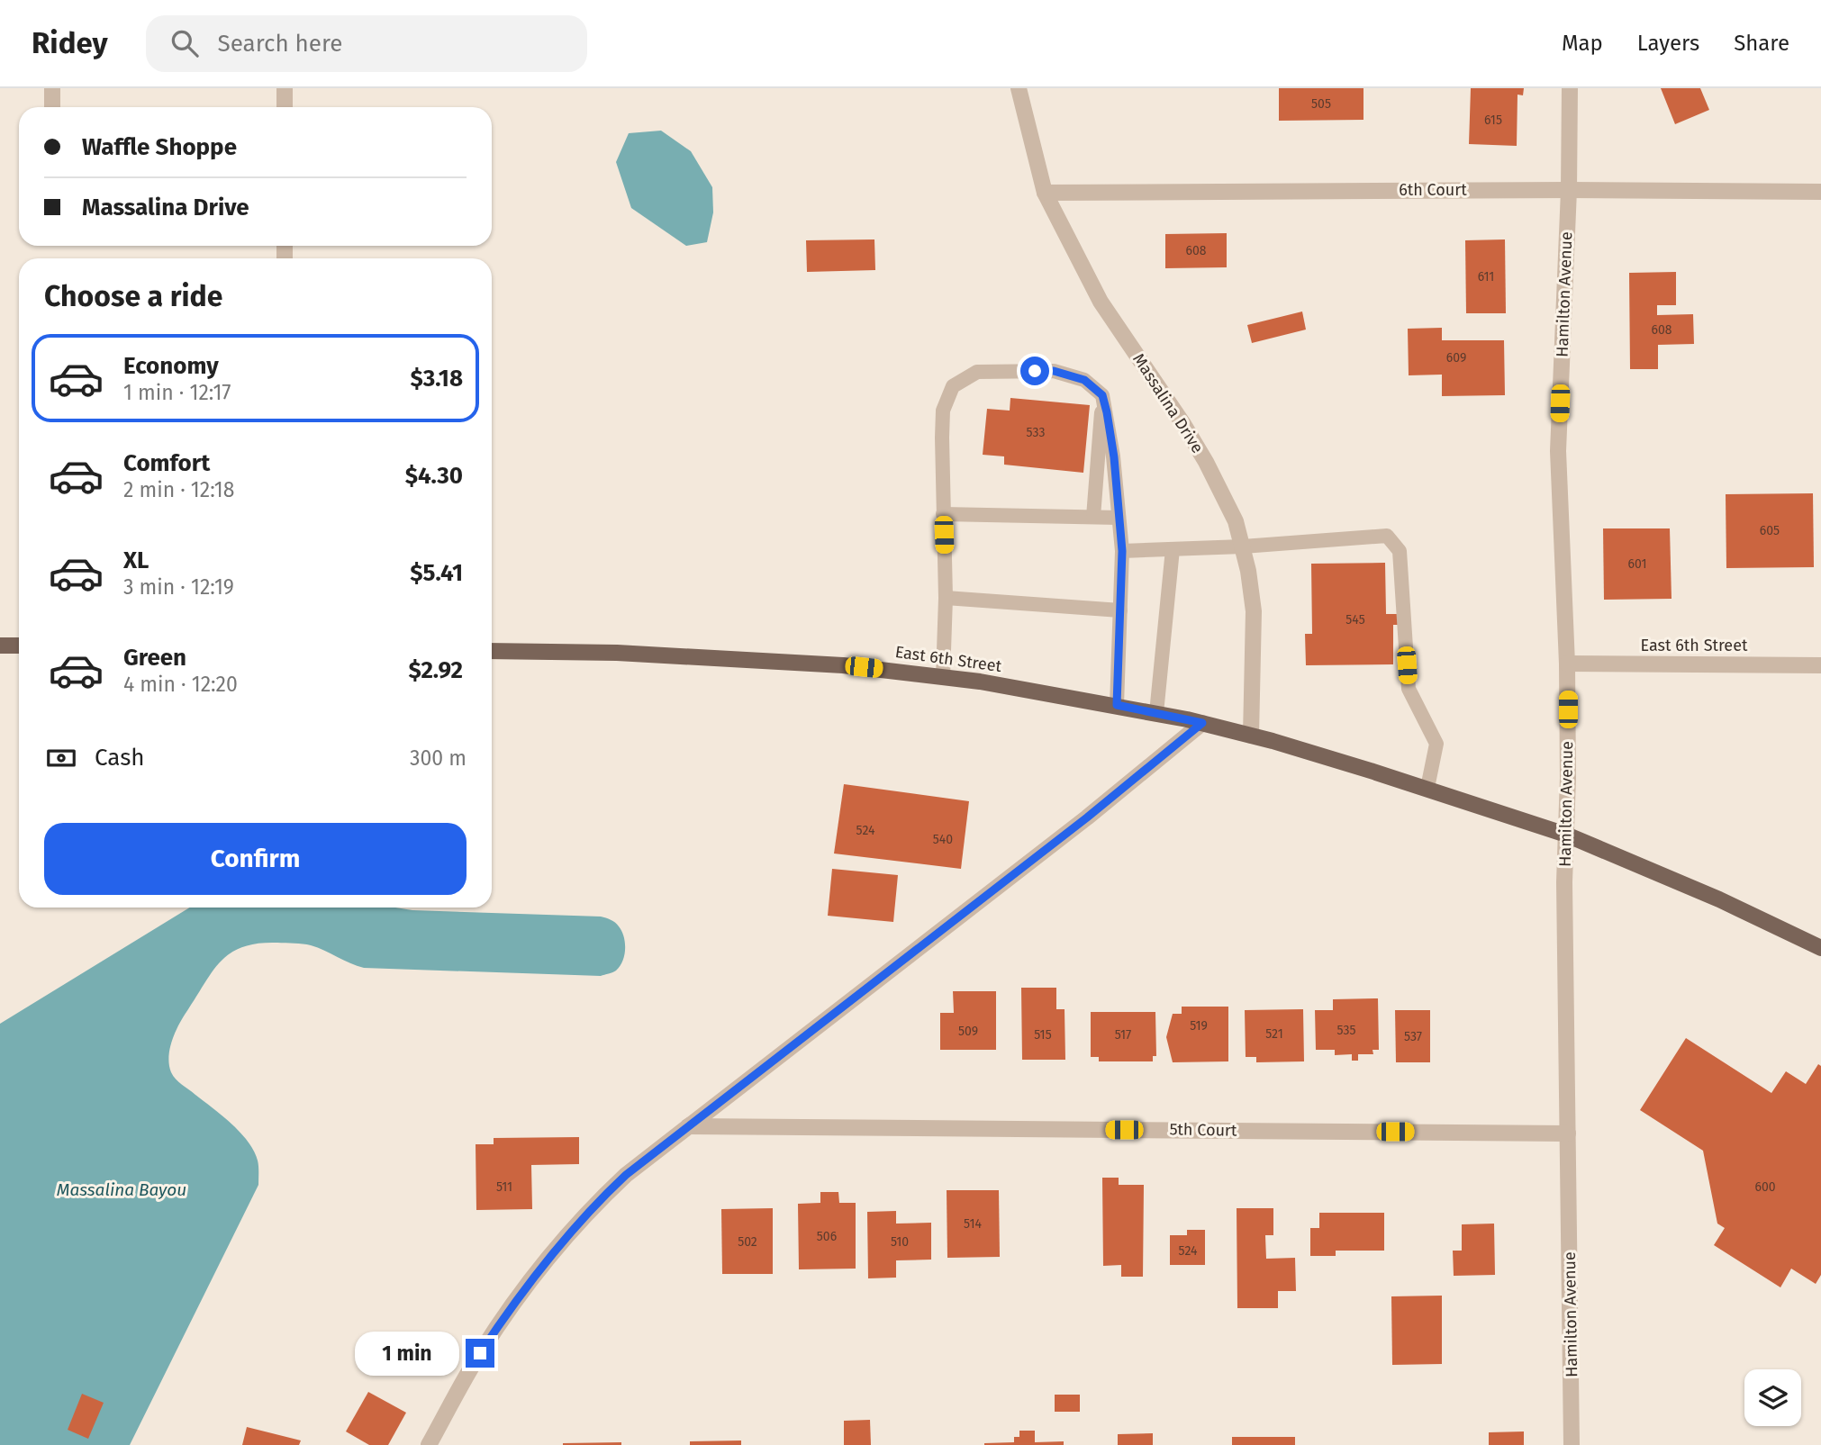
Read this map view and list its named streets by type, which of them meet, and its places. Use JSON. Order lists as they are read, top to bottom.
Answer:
{
  "streets": {
    "main road": ["East 6th Street"],
    "street": [
      "6th Court",
      "Hamilton Avenue",
      "Massalina Drive",
      "5th Court"
    ]
  },
  "crossings": [
    ["6th Court", "Hamilton Avenue"],
    ["6th Court", "Massalina Drive"],
    ["Hamilton Avenue", "East 6th Street"],
    ["Hamilton Avenue", "5th Court"],
    ["Massalina Drive", "East 6th Street"]
  ],
  "water": ["Massalina Bayou"],
  "house_numbers": [
    "505",
    "615",
    "608",
    "611",
    "608",
    "609",
    "533",
    "605",
    "601",
    "545",
    "524",
    "540",
    "519",
    "535",
    "509",
    "521",
    "515",
    "517",
    "537",
    "511",
    "600",
    "514",
    "506",
    "502",
    "510",
    "524"
  ],
  "page": {
    "header": "Ridey",
    "search": "Search here",
    "nav": ["Map", "Layers", "Share"],
    "banner": ["Waffle Shoppe", "Massalina Drive"],
    "heading": "Choose a ride",
    "list": [
      {
        "name": "Economy",
        "note": "1 min · 12:17",
        "value": "$3.18"
      },
      {
        "name": "Comfort",
        "note": "2 min · 12:18",
        "value": "$4.30"
      },
      {
        "name": "XL",
        "note": "3 min · 12:19",
        "value": "$5.41"
      },
      {
        "name": "Green",
        "note": "4 min · 12:20",
        "value": "$2.92"
      }
    ],
    "pay": ["Cash", "300 m"],
    "buttons": "Confirm",
    "bubble": "1 min"
  }
}
